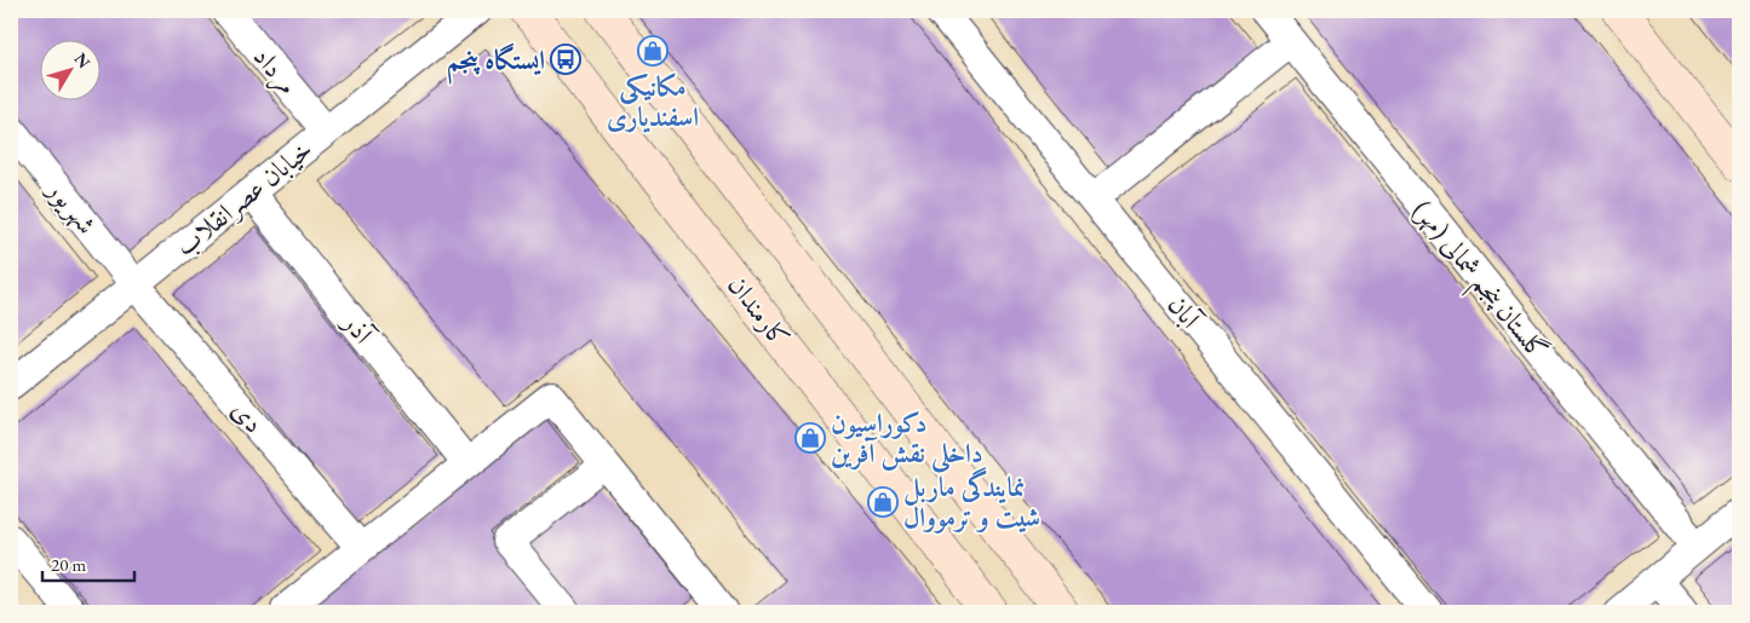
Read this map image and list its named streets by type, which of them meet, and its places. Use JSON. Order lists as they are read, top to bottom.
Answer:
{
  "streets": {
    "main road": ["کارمندان"],
    "street": [
      "مرداد",
      "خیابان عصرانقلاب",
      "شهریور",
      "گلستان پنجم شمالی (مهر)",
      "آبان",
      "آذر",
      "دی"
    ]
  },
  "crossings": [
    ["مرداد", "خیابان عصرانقلاب"],
    ["خیابان عصرانقلاب", "شهریور"],
    ["خیابان عصرانقلاب", "آذر"],
    ["خیابان عصرانقلاب", "دی"],
    ["شهریور", "دی"]
  ],
  "places": {
    "shop": ["مکانیکی اسفندیاری", "دکوراسیون داخلی نقش آفرین", "نمایندگی ماربل شیت و ترمووال"],
    "bus stop": ["ایستگاه پنجم"]
  },
  "scale_bar": "20 m",
  "north": "top right"
}
